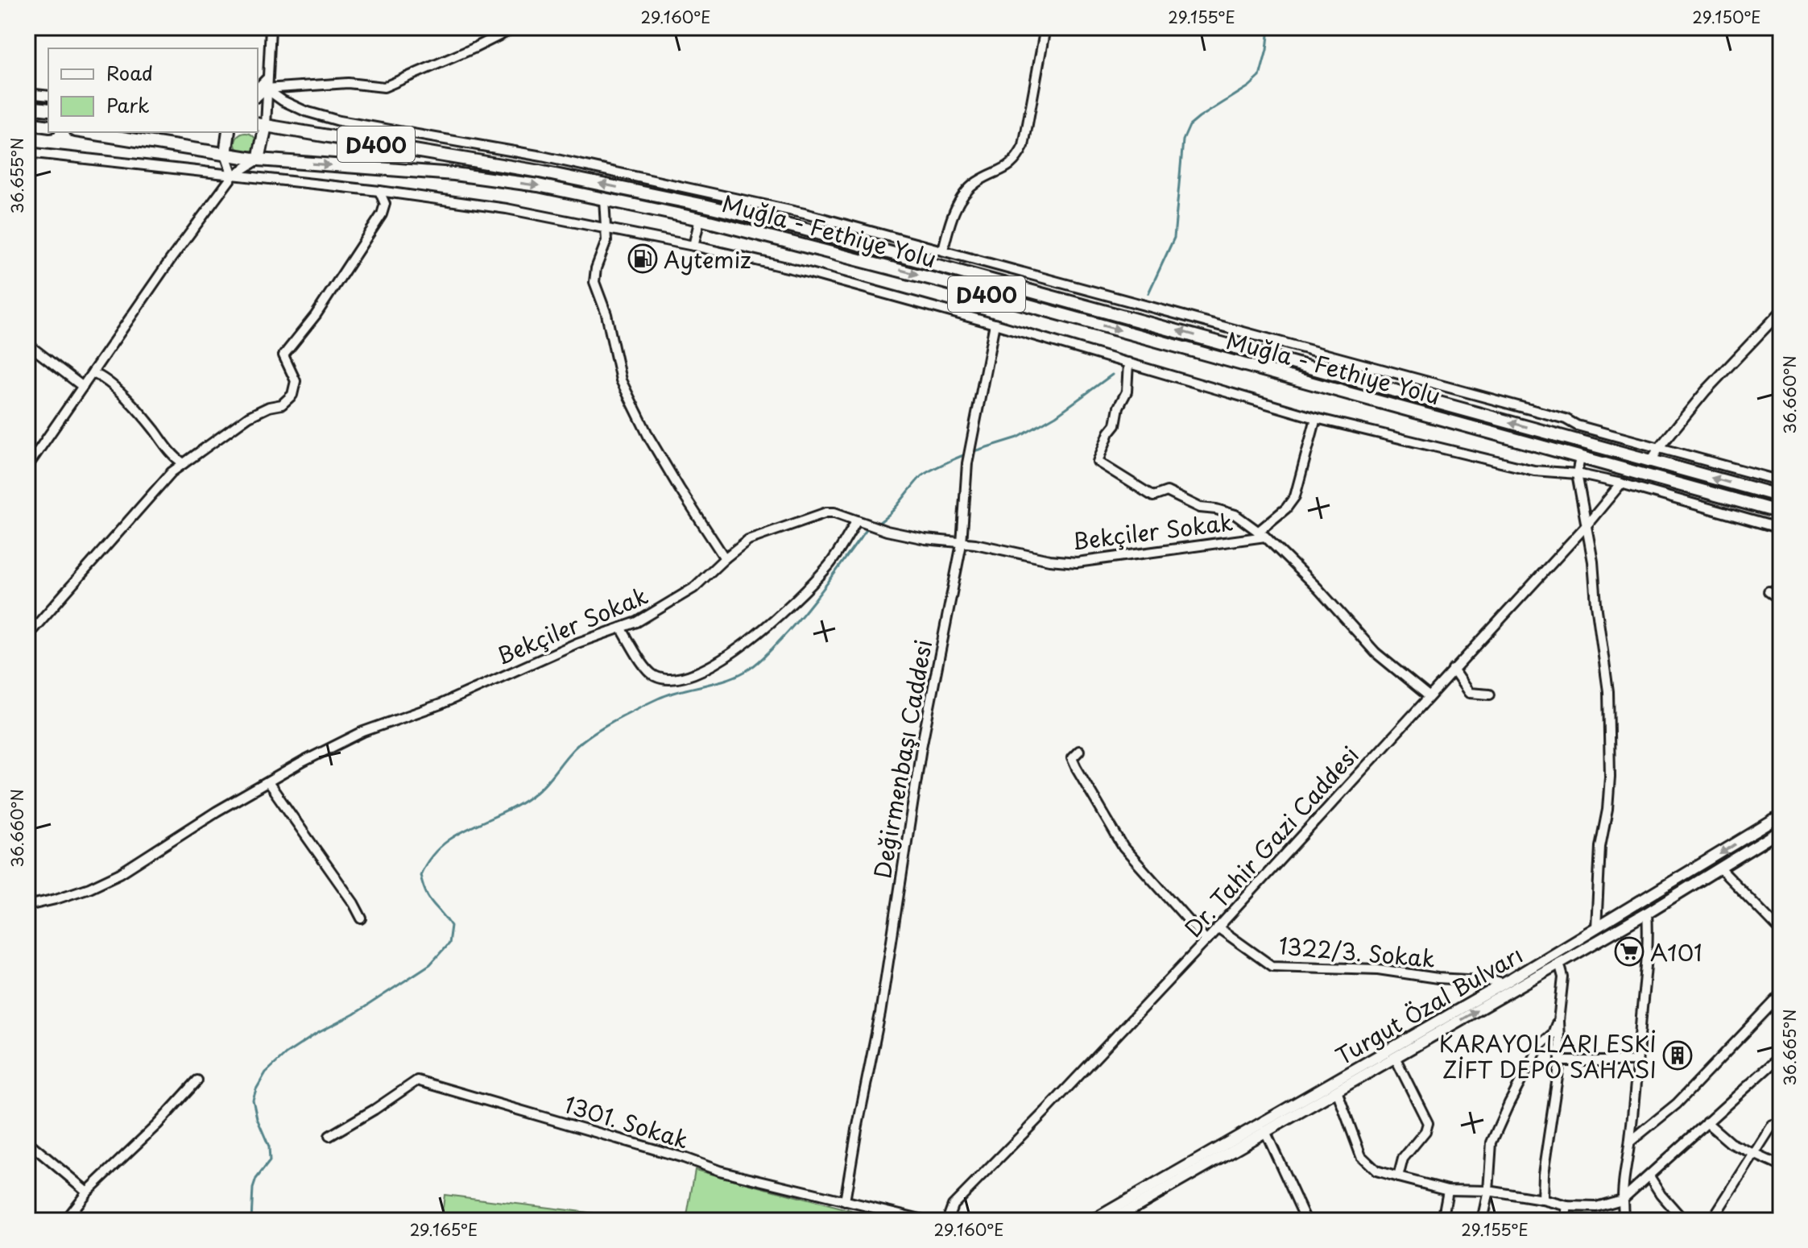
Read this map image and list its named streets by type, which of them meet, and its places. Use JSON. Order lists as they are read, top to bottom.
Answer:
{
  "streets": {
    "highway": ["D400", "Muğla - Fethiye Yolu"],
    "main road": ["Turgut Özal Bulvarı"],
    "street": [
      "Bekçiler Sokak",
      "Değirmenbaşı Caddesi",
      "Dr. Tahir Gazi Caddesi",
      "1322/3. Sokak",
      "1301. Sokak"
    ]
  },
  "crossings": [
    ["Bekçiler Sokak", "Değirmenbaşı Caddesi"],
    ["Değirmenbaşı Caddesi", "1301. Sokak"],
    ["Dr. Tahir Gazi Caddesi", "1322/3. Sokak"],
    ["1322/3. Sokak", "Turgut Özal Bulvarı"]
  ],
  "places": {
    "fuel station": ["Aytemiz"],
    "supermarket": ["A101"],
    "building": ["KARAYOLLARI ESKİ ZİFT DEPO SAHASI"]
  },
  "legend": ["Road", "Park"],
  "coordinates": [
    "29.160°E",
    "29.155°E",
    "29.150°E",
    "36.655°N",
    "36.660°N",
    "36.665°N",
    "29.165°E"
  ]
}
